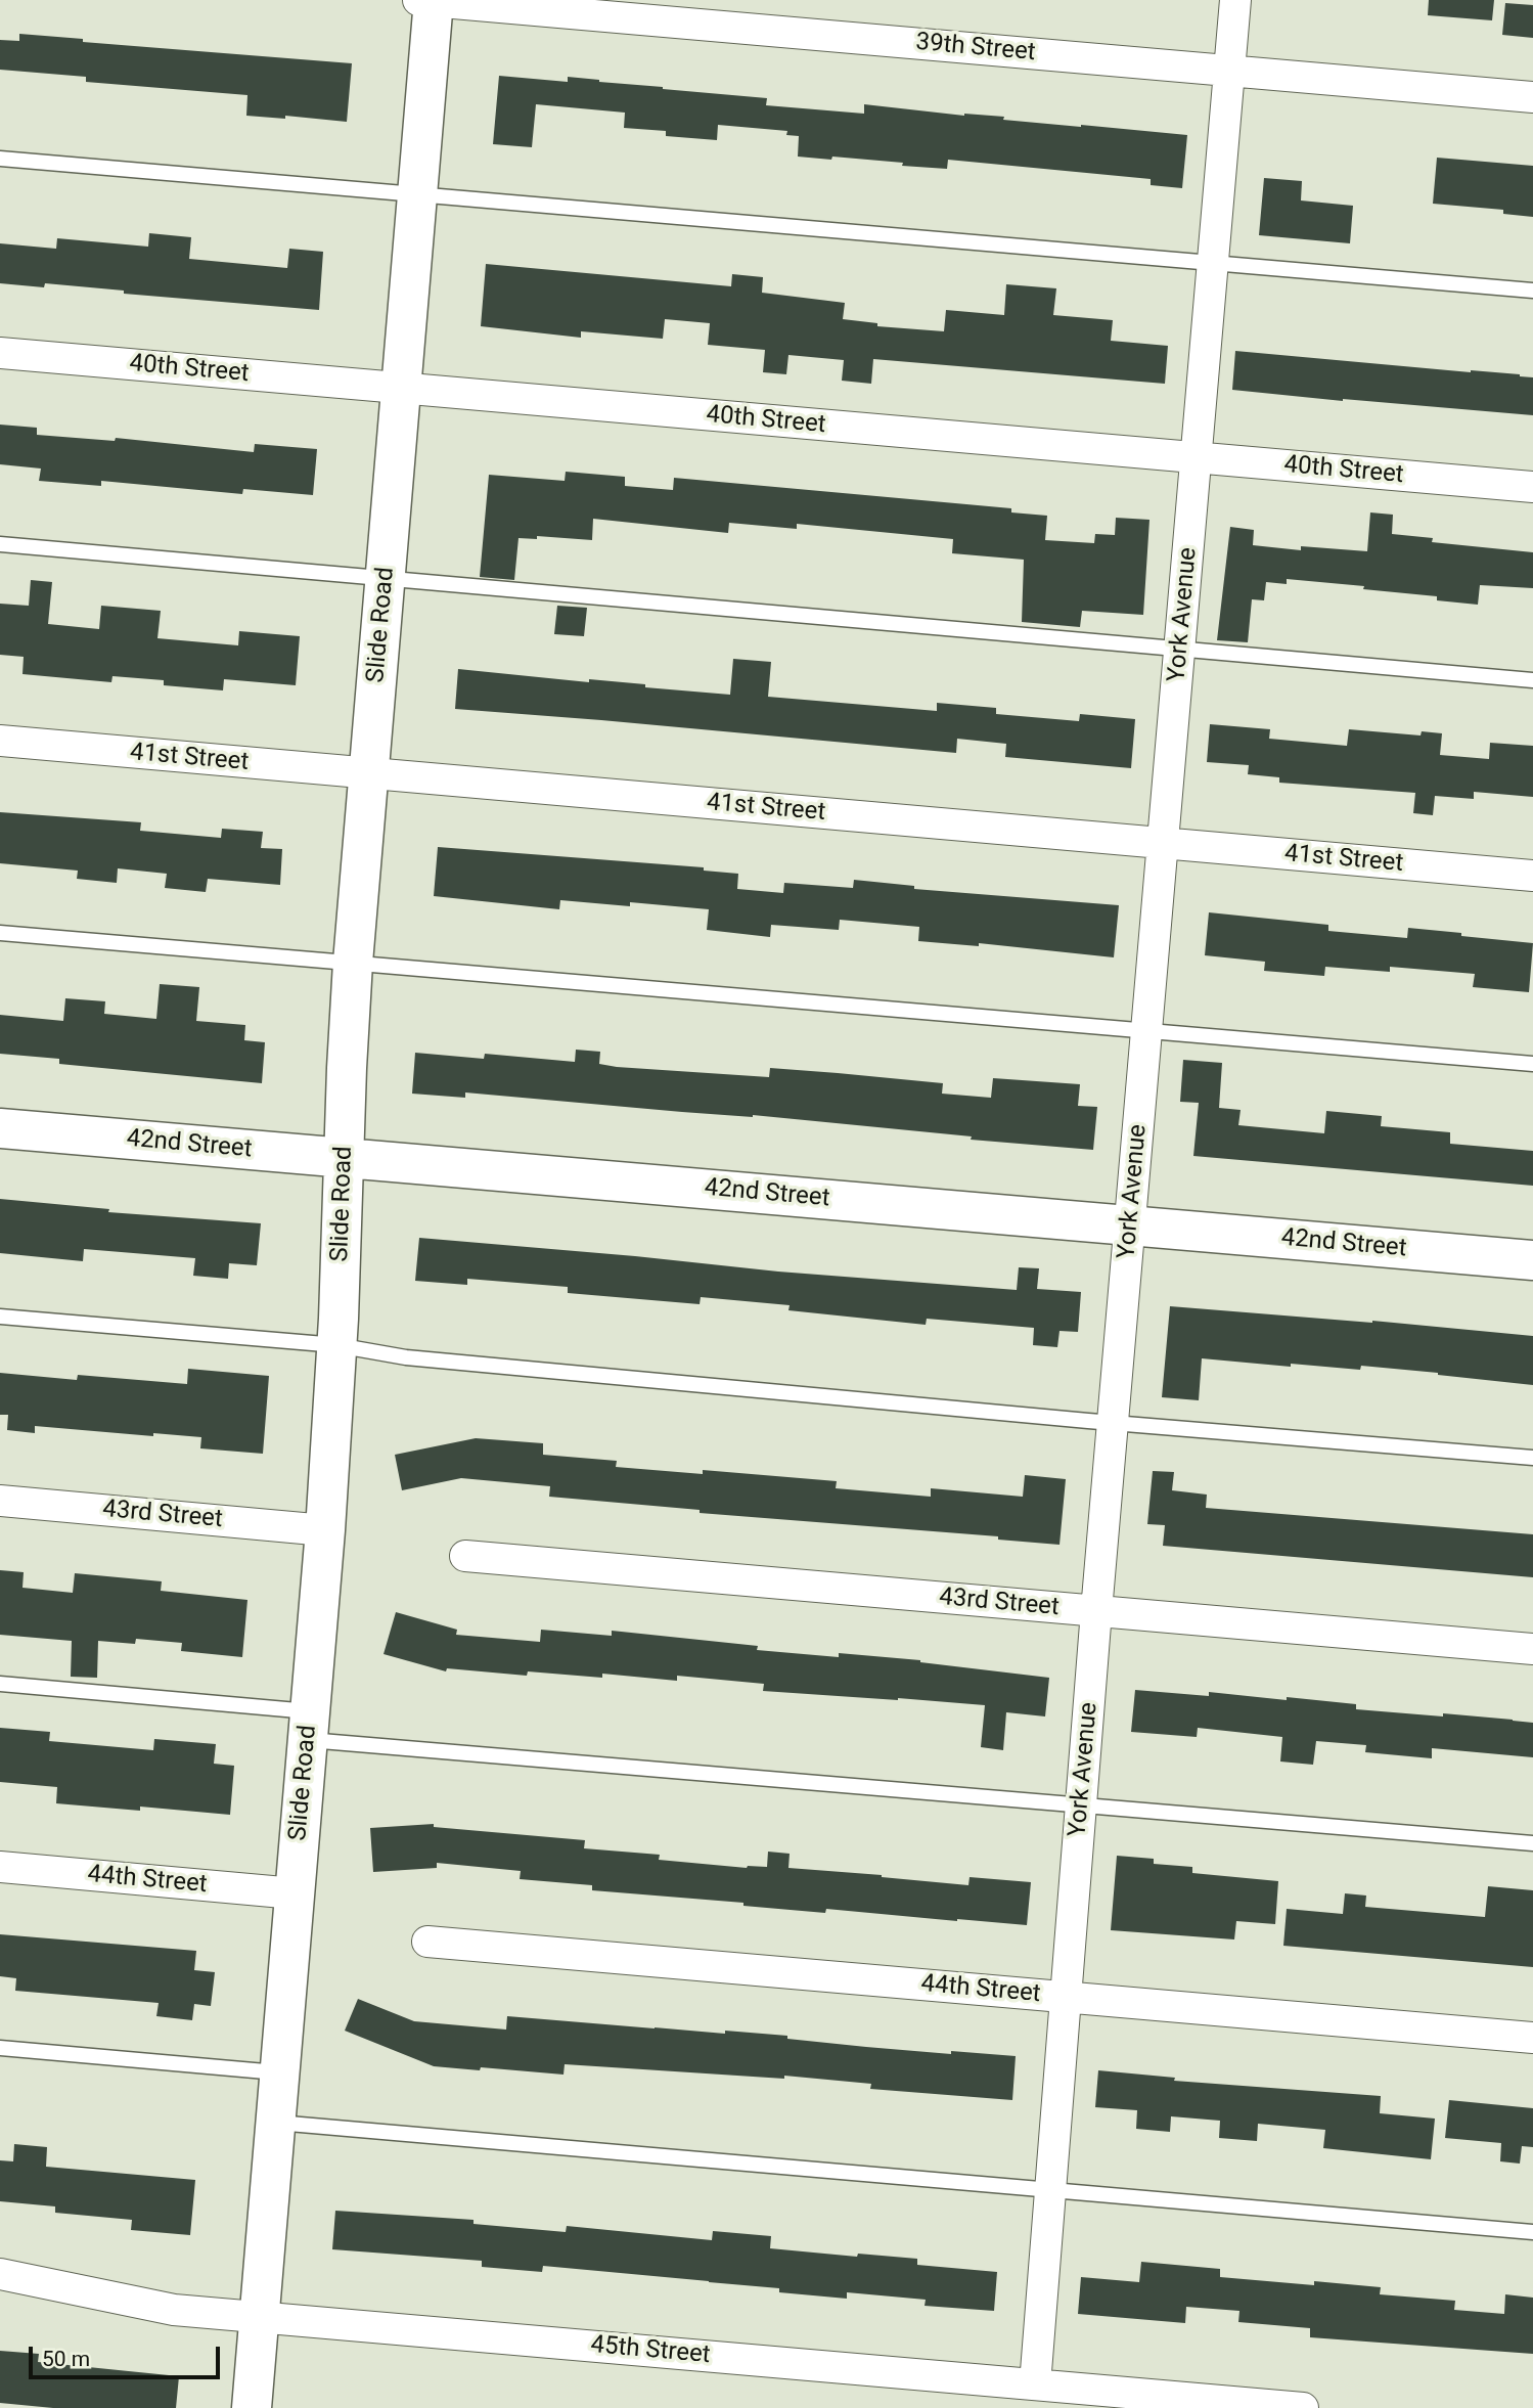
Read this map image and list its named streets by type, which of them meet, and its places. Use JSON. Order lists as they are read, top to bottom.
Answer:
{
  "streets": {
    "main road": ["Slide Road", "42nd Street"],
    "street": [
      "39th Street",
      "40th Street",
      "York Avenue",
      "41st Street",
      "43rd Street",
      "44th Street",
      "45th Street"
    ]
  },
  "crossings": [
    ["39th Street", "York Avenue"],
    ["39th Street", "Slide Road"],
    ["40th Street", "York Avenue"],
    ["40th Street", "Slide Road"],
    ["York Avenue", "41st Street"],
    ["York Avenue", "42nd Street"],
    ["York Avenue", "43rd Street"],
    ["York Avenue", "44th Street"],
    ["York Avenue", "45th Street"],
    ["Slide Road", "41st Street"],
    ["Slide Road", "42nd Street"],
    ["Slide Road", "43rd Street"],
    ["Slide Road", "44th Street"],
    ["Slide Road", "45th Street"]
  ],
  "scale_bar": "50 m"
}
